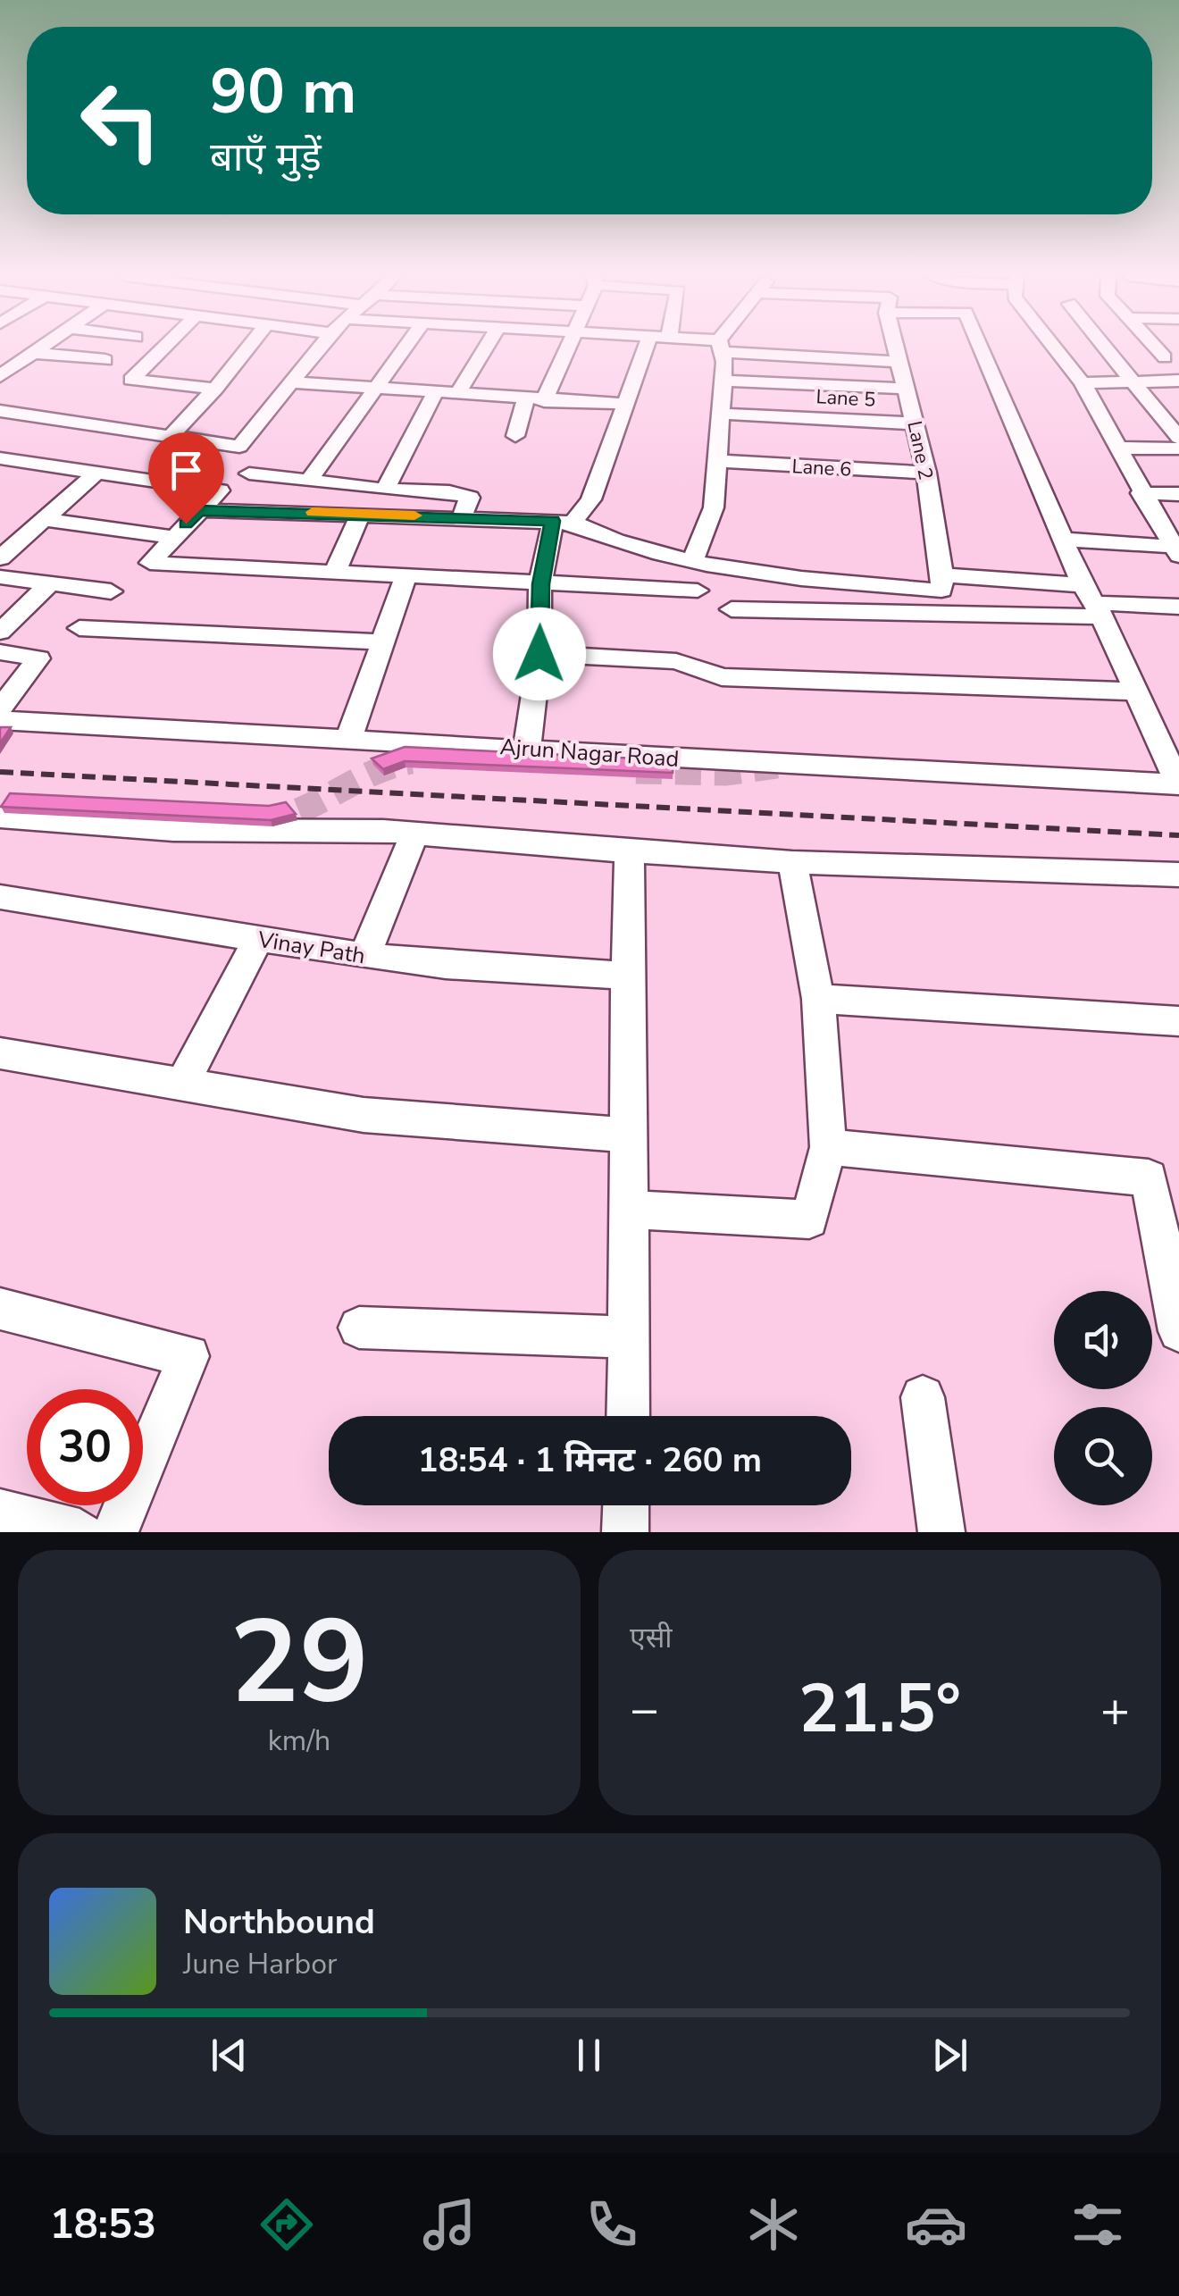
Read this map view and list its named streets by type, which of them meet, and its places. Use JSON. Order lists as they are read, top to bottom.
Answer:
{
  "streets": {
    "street": [
      "Lane 5",
      "Lane 2",
      "Lane 6",
      "Ajrun Nagar Road",
      "Vinay Path"
    ]
  },
  "crossings": [
    ["Lane 5", "Lane 2"],
    ["Lane 2", "Lane 6"]
  ],
  "page": {
    "turn": ["90 m", "बाएँ मुड़ें"],
    "limit": "30",
    "trip": "18:54 · 1 मिनट · 260 m",
    "tile": [
      ["29", "km/h"],
      "एसी"
    ],
    "heat": ["−", "21.5°", "+"],
    "song": ["Northbound", "June Harbor"],
    "tabs": "18:53"
  }
}
